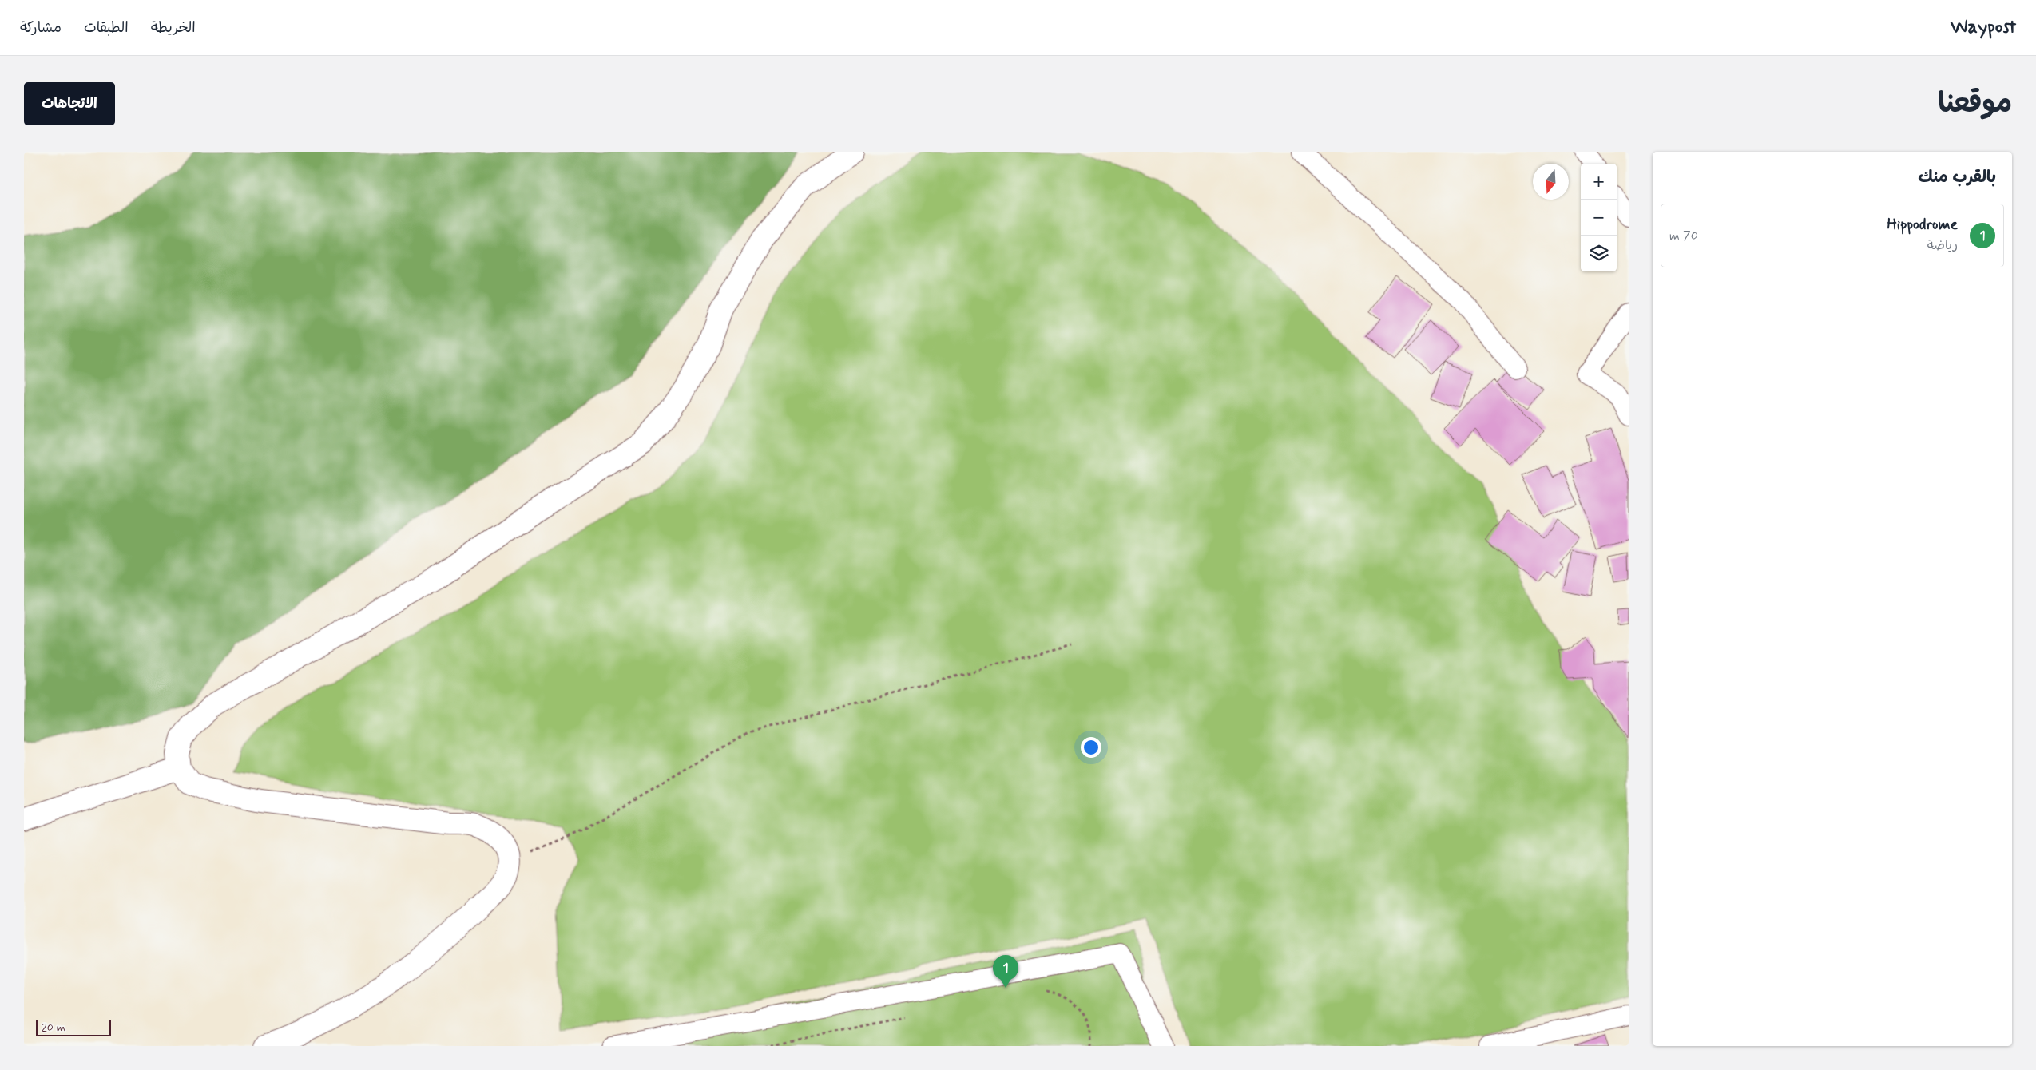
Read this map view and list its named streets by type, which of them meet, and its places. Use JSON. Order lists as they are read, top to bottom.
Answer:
{
  "scale_bar": "20 m",
  "north": "bottom",
  "page": {
    "header": "Waypost",
    "nav": ["الخريطة", "الطبقات", "مشاركة"],
    "title": "موقعنا",
    "buttons": "الاتجاهات",
    "heading": "بالقرب منك",
    "map_buttons": ["+", "−"],
    "list": [
      {
        "mark": "1",
        "name": "Hippodrome",
        "note": "رياضة",
        "value": "70 m"
      }
    ],
    "pins": "1",
    "scale": "20 m"
  }
}
